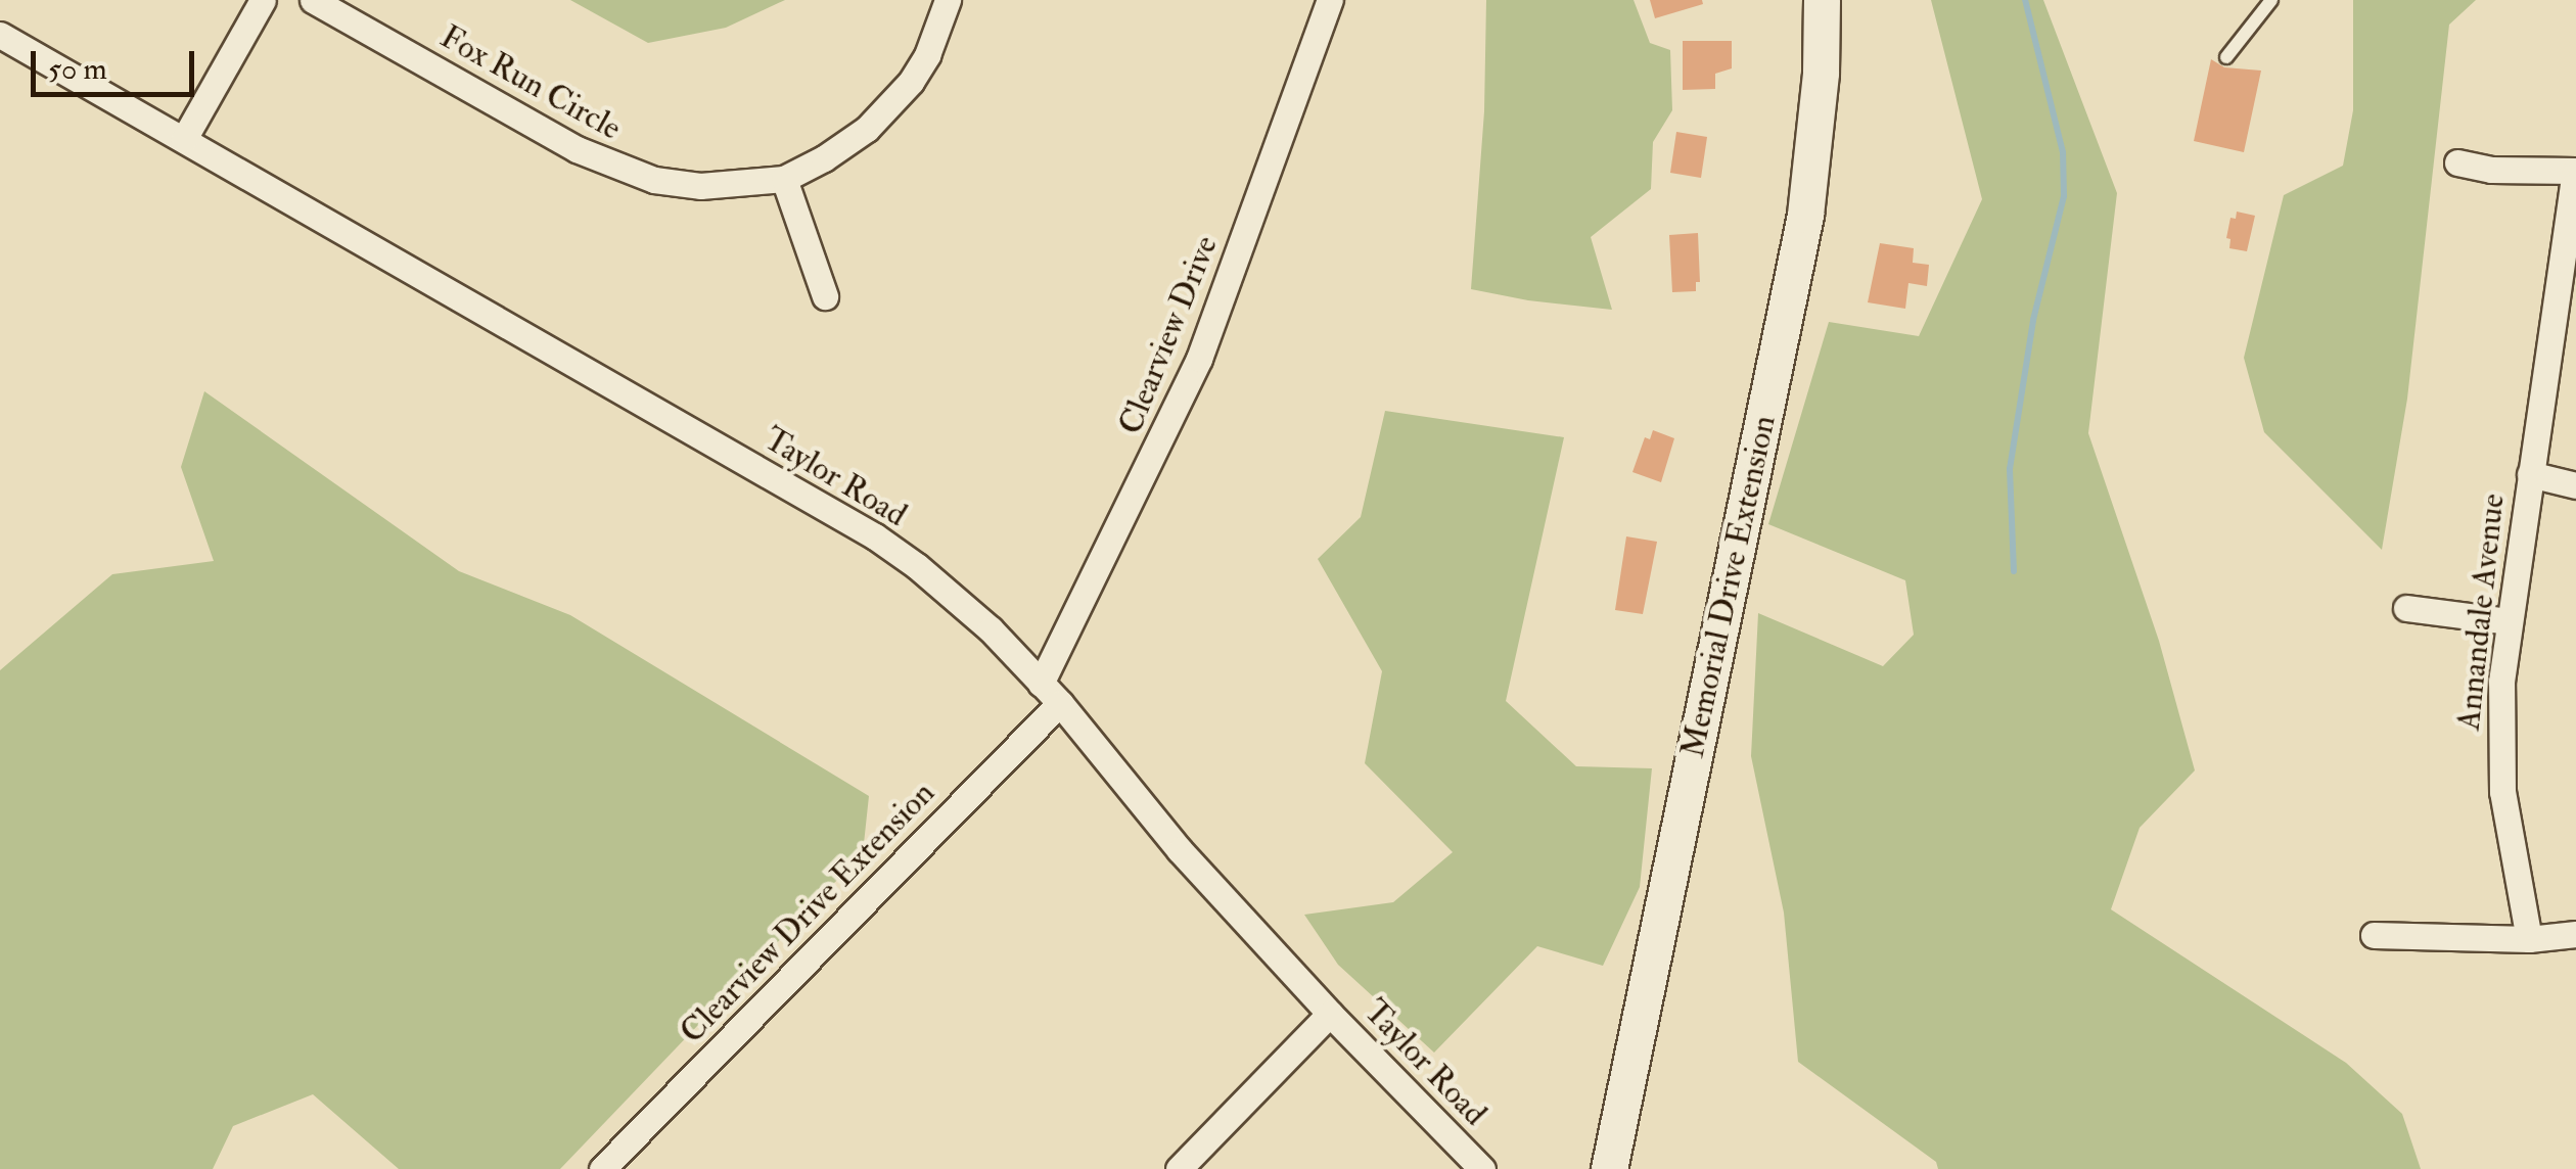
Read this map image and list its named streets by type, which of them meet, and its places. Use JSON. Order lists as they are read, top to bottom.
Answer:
{
  "streets": {
    "street": [
      "Fox Run Circle",
      "Clearview Drive",
      "Taylor Road",
      "Memorial Drive Extension",
      "Annandale Avenue",
      "Clearview Drive Extension"
    ]
  },
  "crossings": [
    ["Clearview Drive", "Taylor Road"],
    ["Taylor Road", "Clearview Drive Extension"]
  ],
  "scale_bar": "50 m"
}
